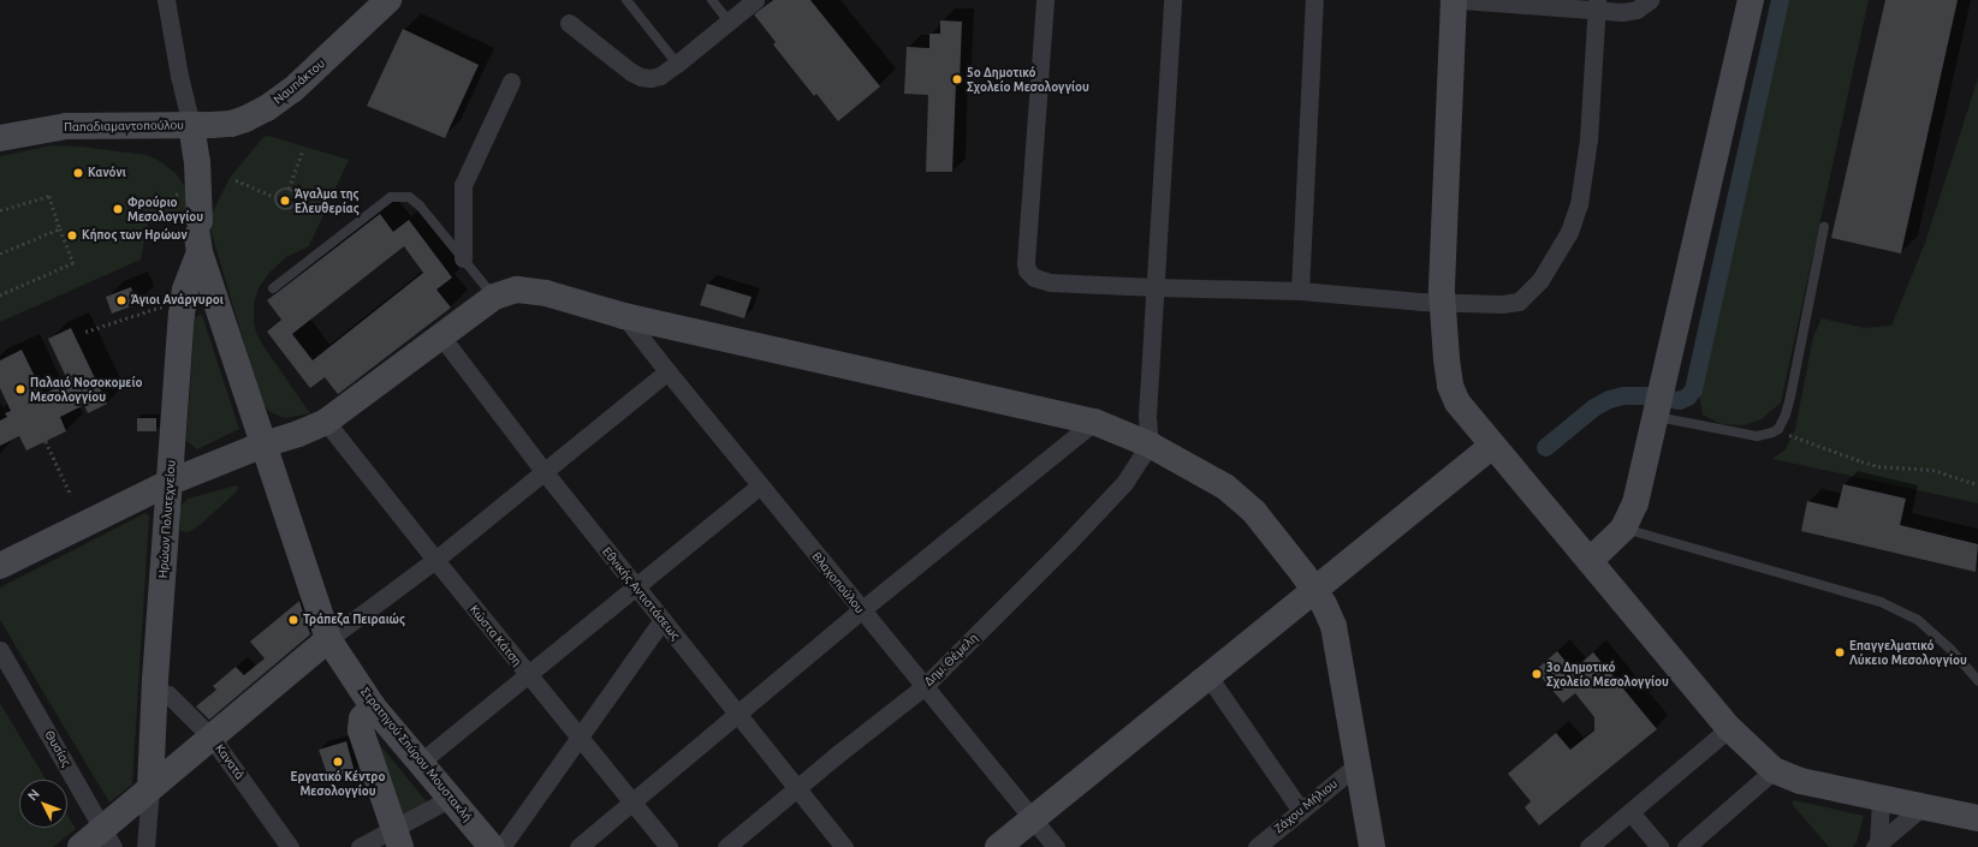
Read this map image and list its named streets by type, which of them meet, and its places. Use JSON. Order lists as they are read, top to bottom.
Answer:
{
  "streets": {
    "street": [
      "Ναυπάκτου",
      "Παπαδιαμαντοπούλου",
      "Ηρώων Πολυτεχνείου",
      "Βλαχοπούλου",
      "Εθνικής Αντιστάσεως",
      "Κώστα Κάτση",
      "Δημ. Θέμελη",
      "Θυσίας",
      "Στρατηγού Σπύρου Μουστακλή",
      "Κανατά",
      "Ζάχου Μήλιου"
    ]
  },
  "crossings": [
    ["Ναυπάκτου", "Παπαδιαμαντοπούλου"],
    ["Ηρώων Πολυτεχνείου", "Στρατηγού Σπύρου Μουστακλή"],
    ["Ηρώων Πολυτεχνείου", "Κανατά"],
    ["Βλαχοπούλου", "Δημ. Θέμελη"],
    ["Εθνικής Αντιστάσεως", "Δημ. Θέμελη"]
  ],
  "places": [
    "5ο Δημοτικό Σχολείο Μεσολογγίου",
    "Κανόνι",
    "Άγαλμα της Ελευθερίας",
    "Φρούριο Μεσολογγίου",
    "Κήπος των Ηρώων",
    "Άγιοι Ανάργυροι",
    "Παλαιό Νοσοκομείο Μεσολογγίου",
    "Τράπεζα Πειραιώς",
    "Επαγγελματικό Λύκειο Μεσολογγίου",
    "3ο Δημοτικό Σχολείο Μεσολογγίου",
    "Eργατικό Κέντρο Μεσολογγίου"
  ],
  "north": "top left"
}
